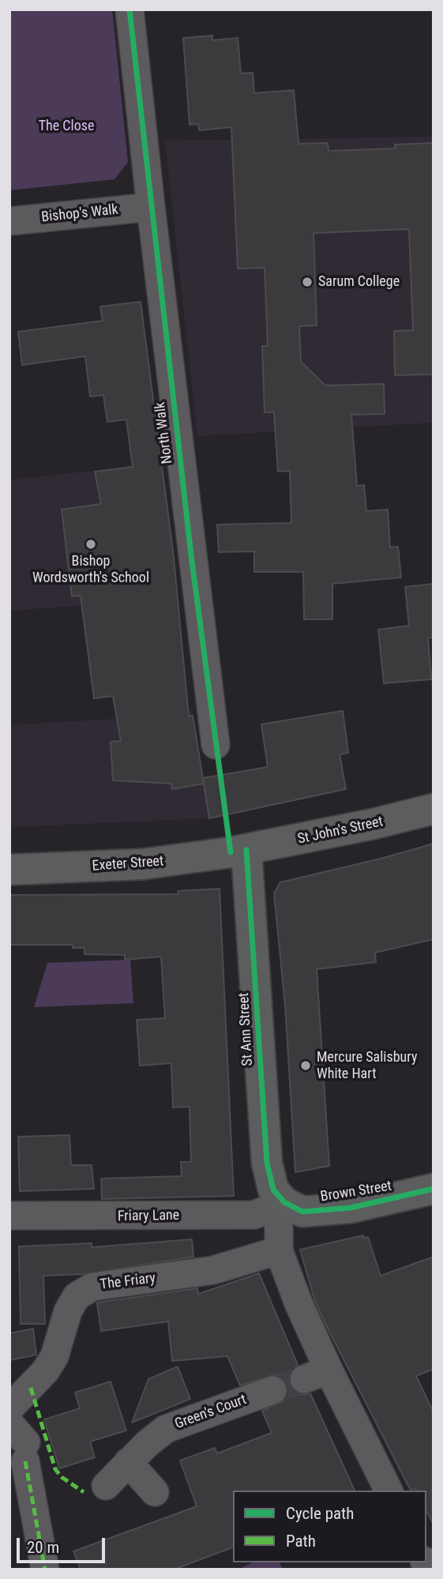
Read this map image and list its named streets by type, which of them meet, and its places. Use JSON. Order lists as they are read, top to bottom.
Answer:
{
  "streets": {
    "street": [
      "Bishop's Walk",
      "North Walk",
      "St John's Street",
      "Exeter Street",
      "St Ann Street",
      "Brown Street",
      "Friary Lane",
      "The Friary",
      "Green's Court"
    ]
  },
  "crossings": [
    ["Bishop's Walk", "North Walk"],
    ["St John's Street", "Exeter Street"],
    ["St John's Street", "St Ann Street"],
    ["Exeter Street", "St Ann Street"],
    ["St Ann Street", "Brown Street"],
    ["St Ann Street", "Friary Lane"],
    ["Brown Street", "Friary Lane"]
  ],
  "parks": ["The Close"],
  "places": ["Sarum College", "Bishop Wordsworth's School", "Mercure Salisbury White Hart"],
  "legend": ["Cycle path", "Path"],
  "scale_bar": "20 m"
}
